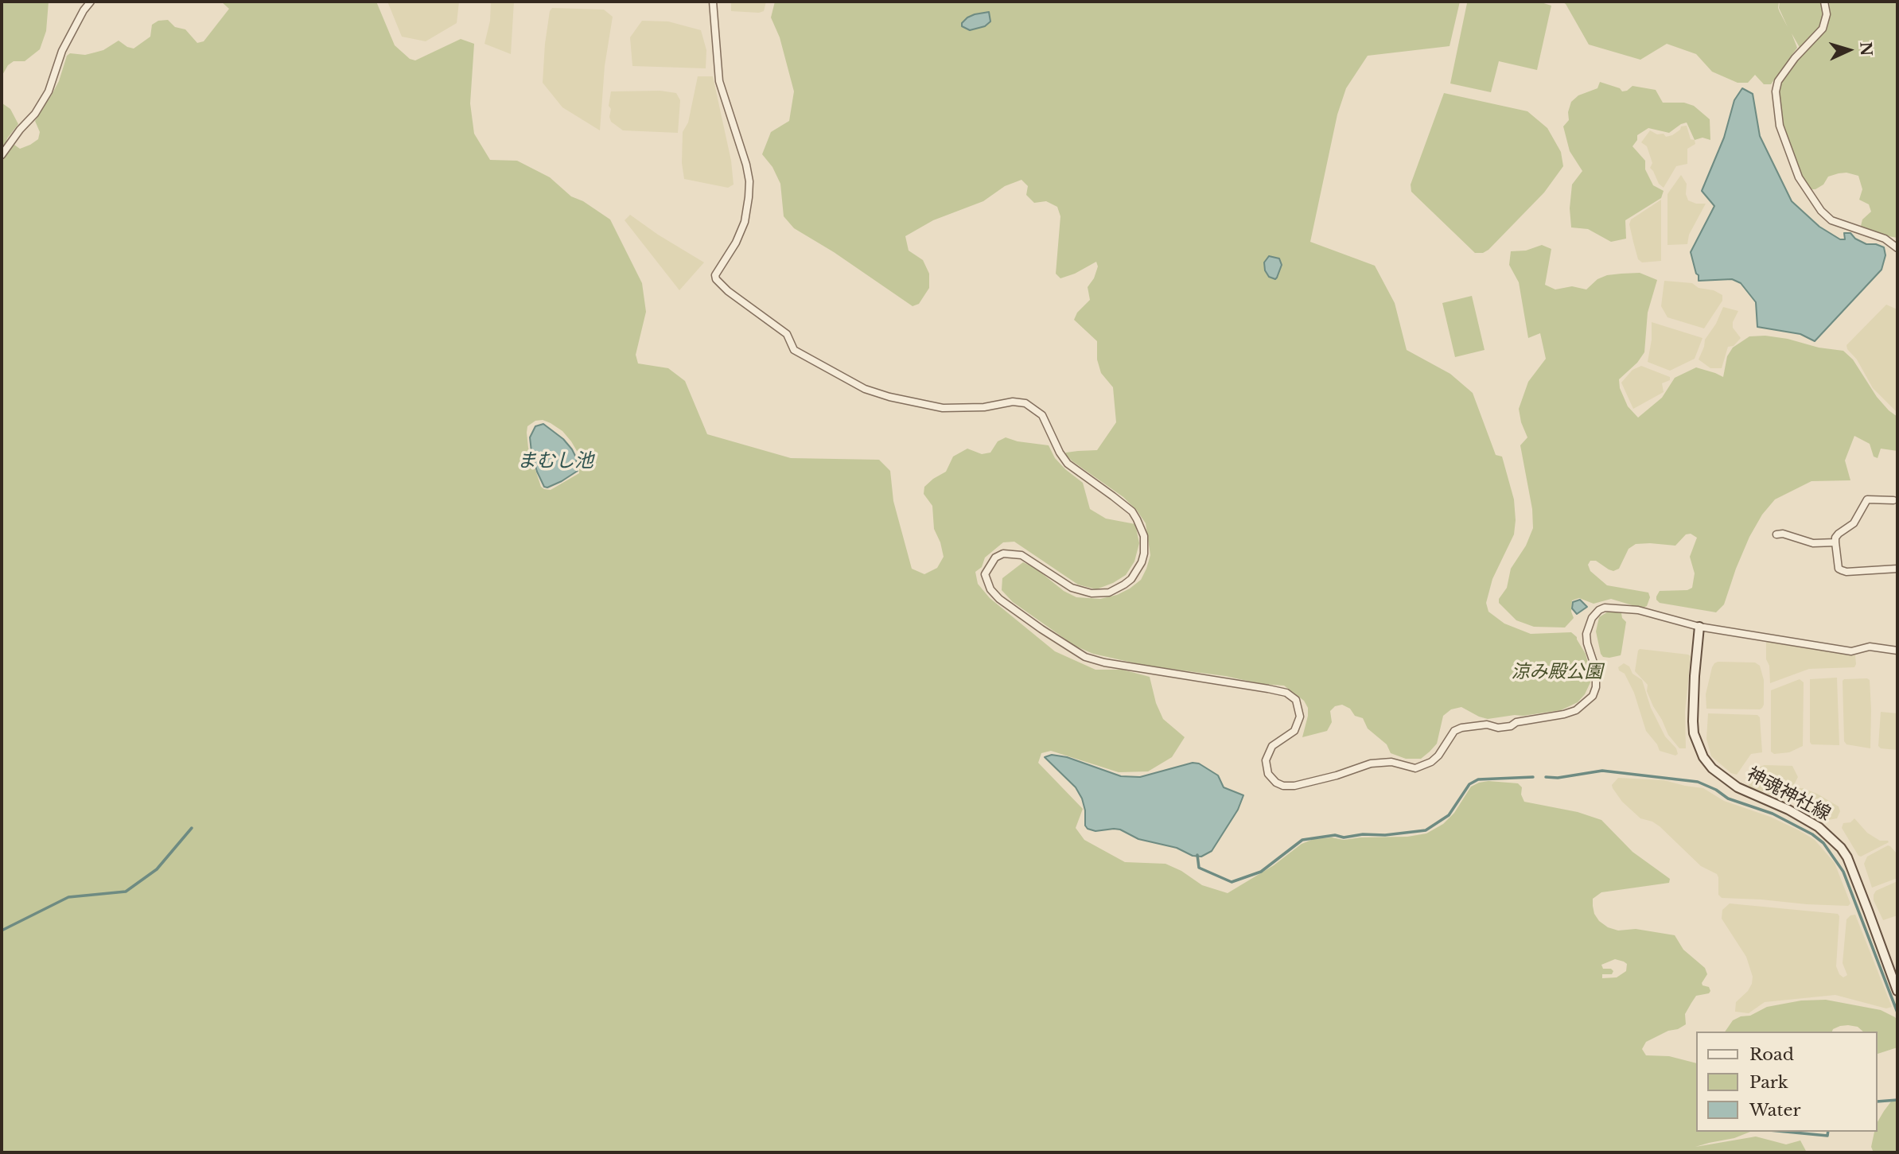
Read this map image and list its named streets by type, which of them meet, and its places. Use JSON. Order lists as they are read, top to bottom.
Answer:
{
  "streets": {
    "main road": ["神魂神社線"]
  },
  "water": ["まむし池"],
  "parks": ["涼み殿公園"],
  "legend": ["Road", "Park", "Water"],
  "north": "right"
}
